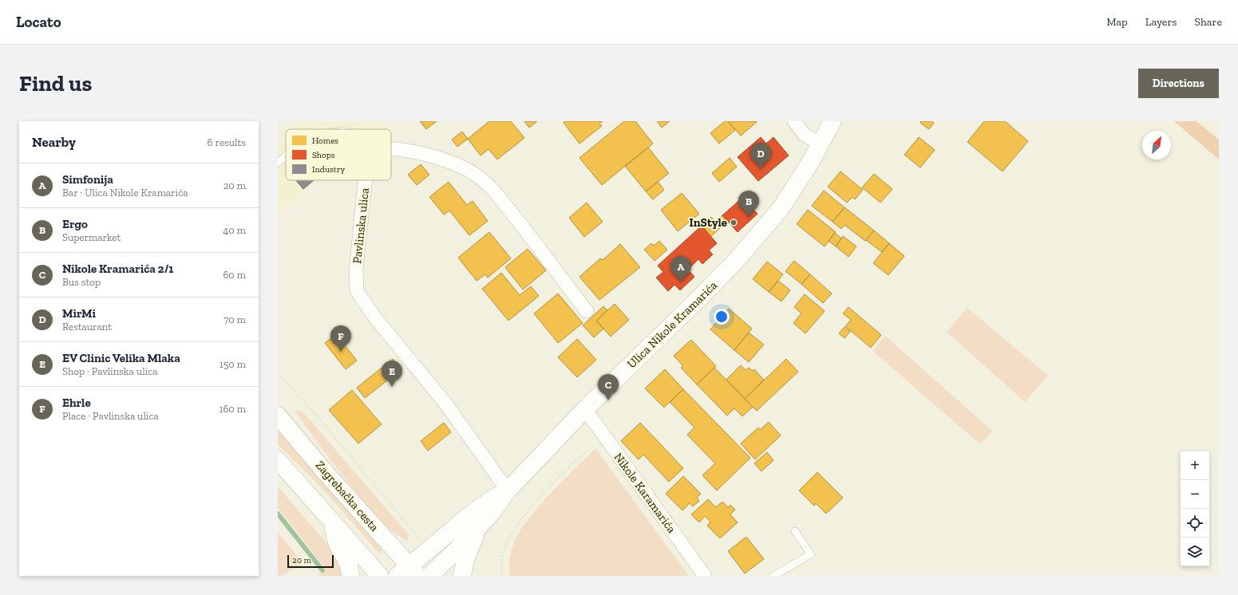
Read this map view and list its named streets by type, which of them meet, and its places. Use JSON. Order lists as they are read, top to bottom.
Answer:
{
  "streets": {
    "main road": ["Ulica Nikole Kramarića", "Zagrebačka cesta"],
    "street": ["Pavlinska ulica", "Nikole Karamarića"]
  },
  "crossings": [
    ["Pavlinska ulica", "Ulica Nikole Kramarića"],
    ["Ulica Nikole Kramarića", "Nikole Karamarića"],
    ["Ulica Nikole Kramarića", "Zagrebačka cesta"]
  ],
  "places": ["InStyle"],
  "legend": ["Homes", "Shops", "Industry"],
  "scale_bar": "20 m",
  "north": "top right",
  "page": {
    "header": "Locato",
    "nav": ["Map", "Layers", "Share"],
    "buttons": "Directions",
    "title": "Find us",
    "heading": ["Nearby", "6 results"],
    "pins": [
      "D",
      "B",
      "A",
      "F",
      "E",
      "C"
    ],
    "list": [
      {
        "mark": "A",
        "name": "Simfonija",
        "note": "Bar · Ulica Nikole Kramarića",
        "value": "20 m"
      },
      {
        "mark": "B",
        "name": "Ergo",
        "note": "Supermarket",
        "value": "40 m"
      },
      {
        "mark": "C",
        "name": "Nikole Kramarića 2/1",
        "note": "Bus stop",
        "value": "60 m"
      },
      {
        "mark": "D",
        "name": "MirMi",
        "note": "Restaurant",
        "value": "70 m"
      },
      {
        "mark": "E",
        "name": "EV Clinic Velika Mlaka",
        "note": "Shop · Pavlinska ulica",
        "value": "150 m"
      },
      {
        "mark": "F",
        "name": "Ehrle",
        "note": "Place · Pavlinska ulica",
        "value": "160 m"
      }
    ],
    "map_buttons": ["+", "−"],
    "scale": "20 m"
  }
}
